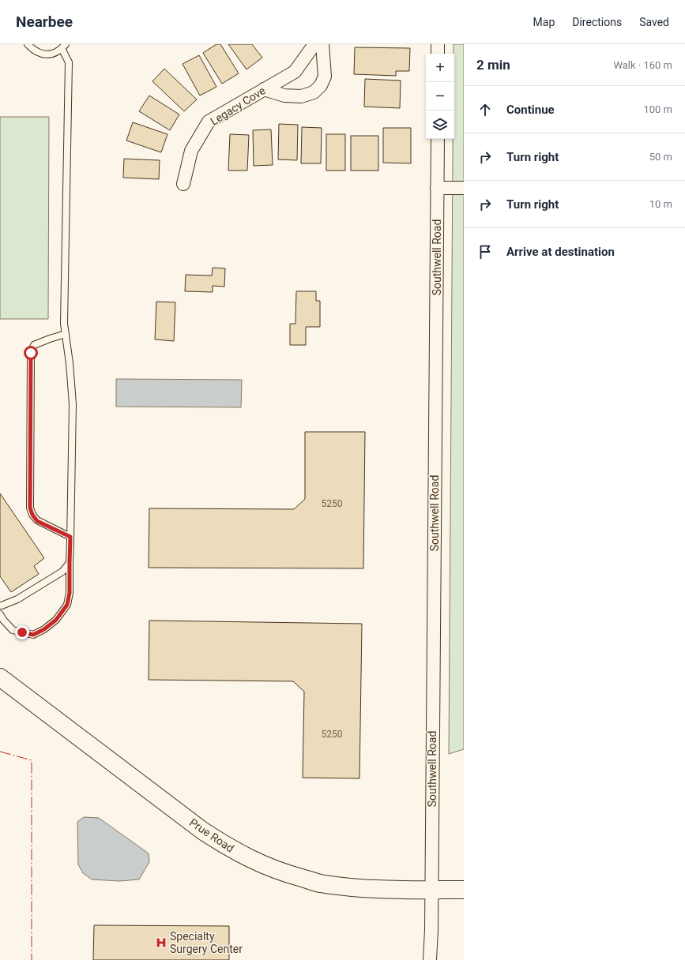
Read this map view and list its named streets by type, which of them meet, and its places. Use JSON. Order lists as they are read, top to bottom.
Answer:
{
  "streets": {
    "main road": ["Prue Road"],
    "street": ["Legacy Cove", "Southwell Road"]
  },
  "crossings": [
    ["Southwell Road", "Prue Road"]
  ],
  "places": {
    "hospital": ["Specialty Surgery Center"]
  },
  "house_numbers": ["5250", "5250"],
  "page": {
    "header": "Nearbee",
    "nav": ["Map", "Directions", "Saved"],
    "heading": ["2 min", "Walk · 160 m"],
    "map_buttons": ["+", "−"],
    "list": [
      ["Continue", "100 m"],
      ["Turn right", "50 m"],
      ["Turn right", "10 m"],
      "Arrive at destination"
    ]
  }
}
